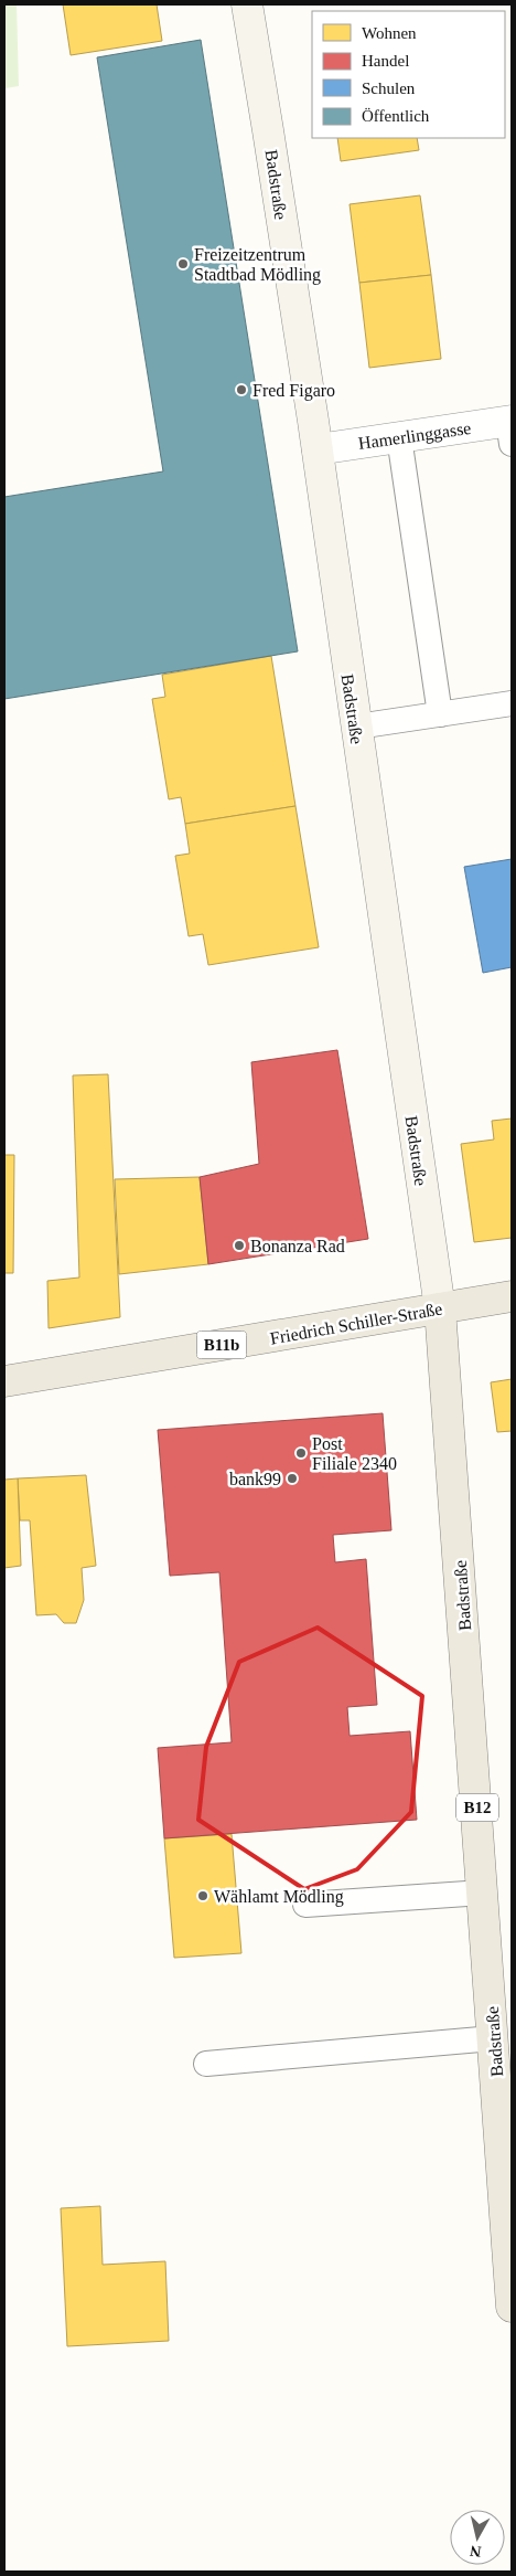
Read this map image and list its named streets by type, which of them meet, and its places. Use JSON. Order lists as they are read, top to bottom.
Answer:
{
  "streets": {
    "main road": [
      "Badstraße",
      "Friedrich Schiller-Straße",
      "B11b",
      "B12"
    ],
    "street": ["Hamerlinggasse"]
  },
  "crossings": [
    ["Badstraße", "Hamerlinggasse"],
    ["Badstraße", "Friedrich Schiller-Straße"]
  ],
  "places": [
    "Freizeitzentrum Stadtbad Mödling",
    "Fred Figaro",
    "Bonanza Rad",
    "Post Filiale 2340",
    "bank99",
    "Wählamt Mödling"
  ],
  "legend": [
    "Wohnen",
    "Handel",
    "Schulen",
    "Öffentlich"
  ],
  "north": "bottom"
}
